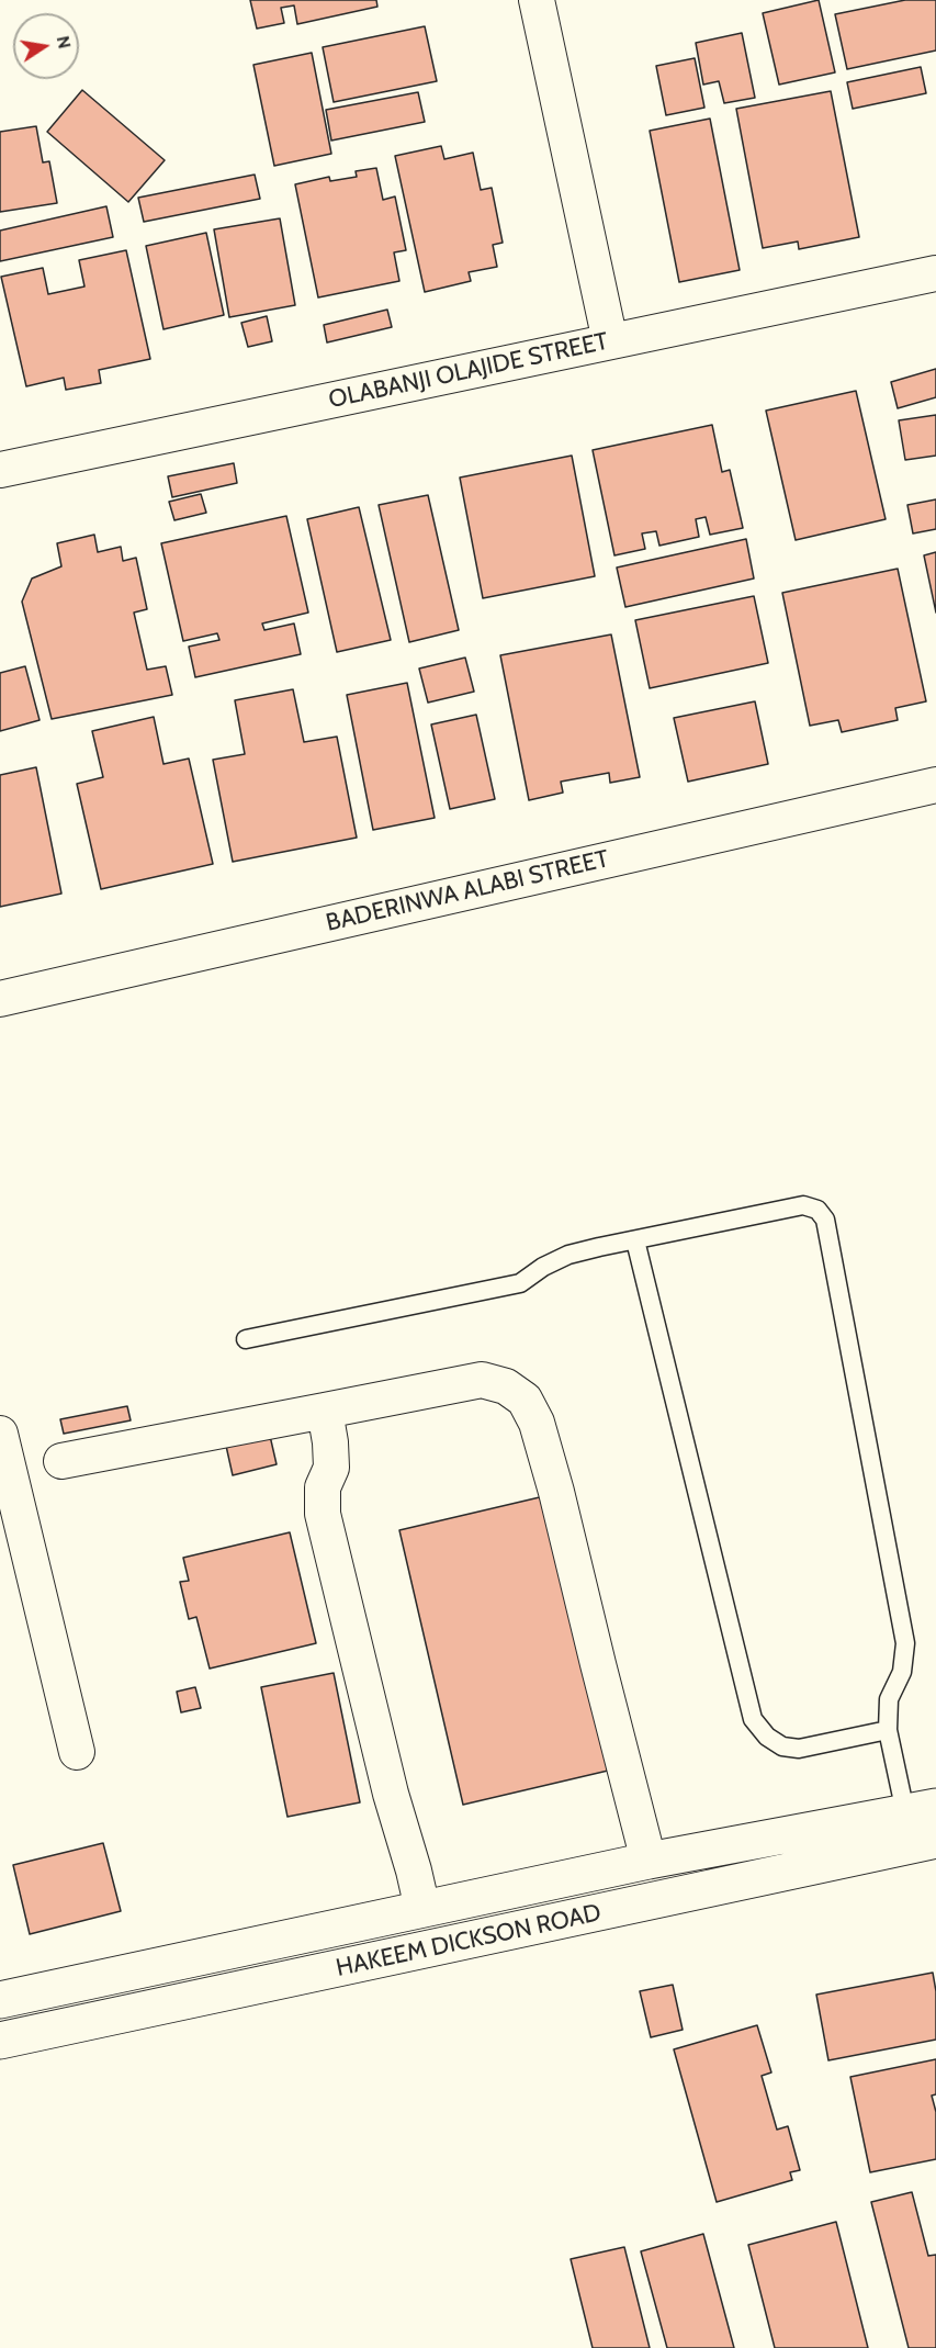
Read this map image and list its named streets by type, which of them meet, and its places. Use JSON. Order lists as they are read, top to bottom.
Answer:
{
  "streets": {
    "main road": ["HAKEEM DICKSON ROAD"],
    "street": ["OLABANJI OLAJIDE STREET", "BADERINWA ALABI STREET"]
  },
  "north": "right"
}
